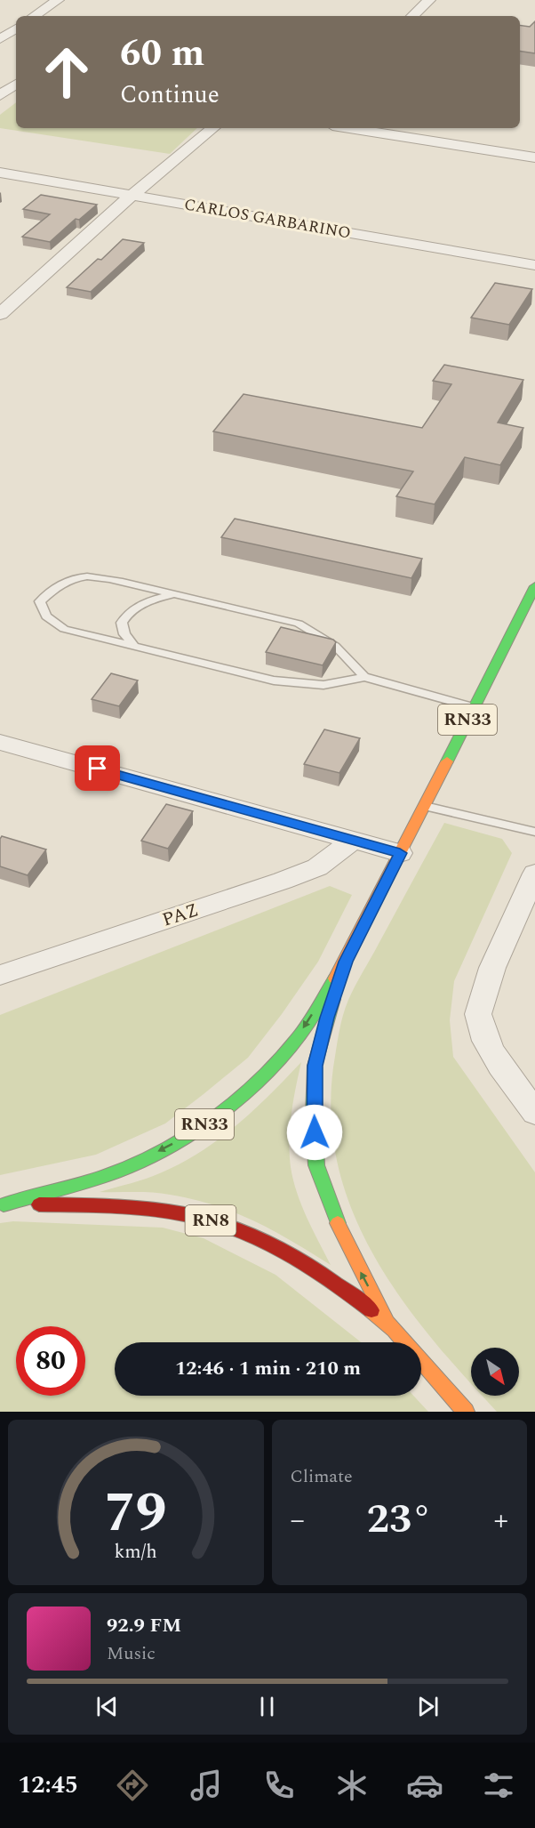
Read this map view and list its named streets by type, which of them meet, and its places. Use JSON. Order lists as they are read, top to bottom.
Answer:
{
  "streets": {
    "highway": ["RN33", "RN8"],
    "street": ["CARLOS GARBARINO", "PAZ"]
  },
  "crossings": [
    ["RN33", "RN8"]
  ],
  "north": "bottom right",
  "page": {
    "turn": ["60 m", "Continue"],
    "limit": "80",
    "trip": "12:46 · 1 min · 210 m",
    "tile": "Climate",
    "heat": ["−", "23°", "+"],
    "song": ["92.9 FM", "Music"],
    "tabs": "12:45",
    "gauge": ["79", "km/h"]
  }
}
